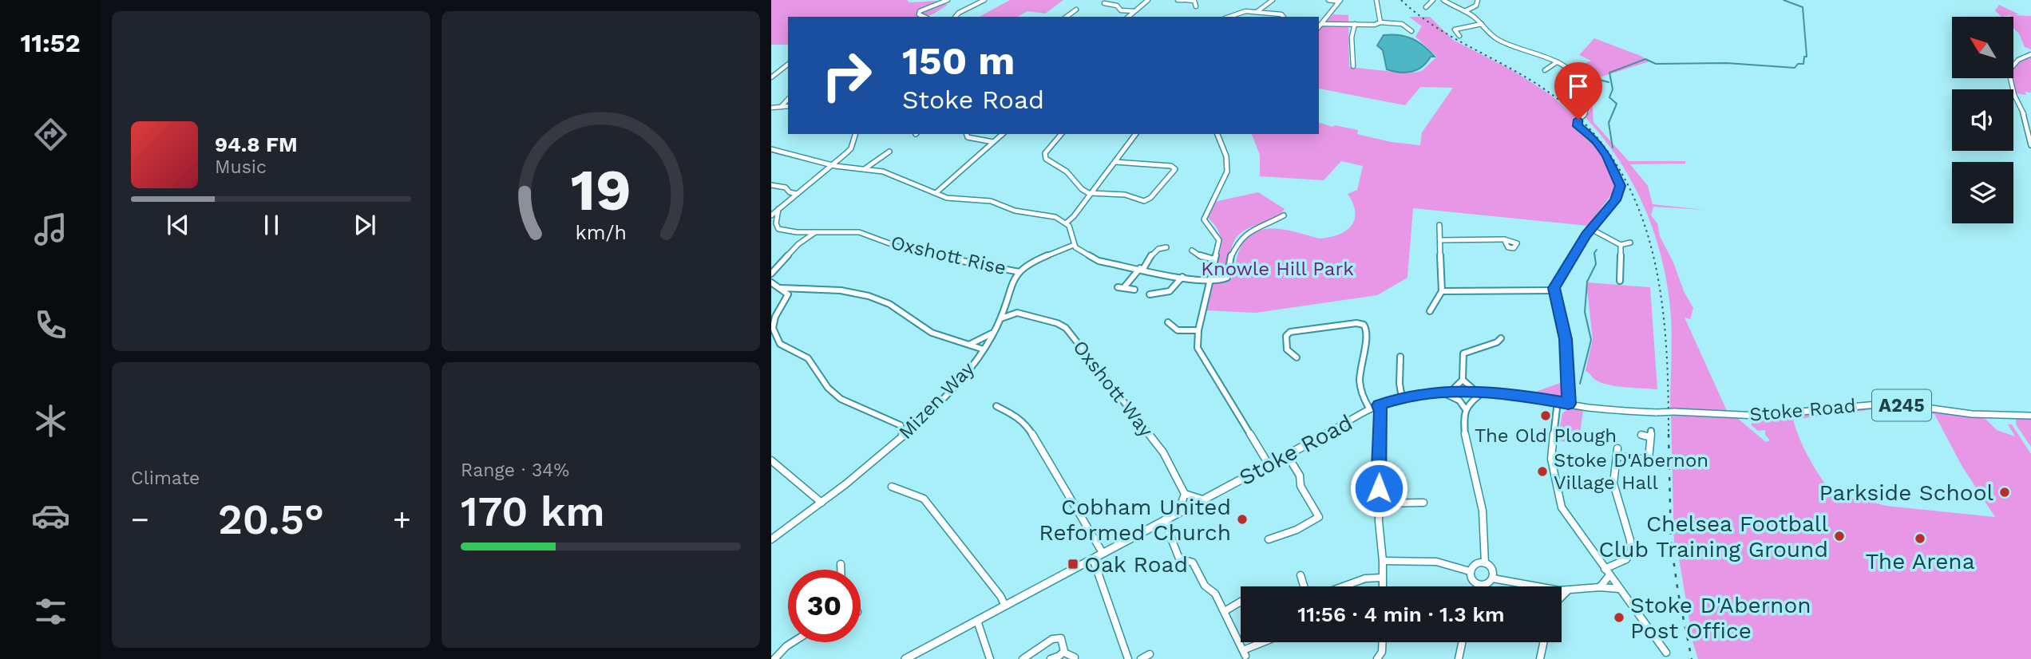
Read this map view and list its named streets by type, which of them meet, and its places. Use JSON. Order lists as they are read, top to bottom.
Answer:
{
  "streets": {
    "main road": ["A245", "Stoke Road"],
    "street": ["Oxshott Rise", "Oxshott Way", "Mizen Way"]
  },
  "crossings": [
    ["Oxshott Rise", "Mizen Way"],
    ["Oxshott Way", "Mizen Way"]
  ],
  "parks": ["Knowle Hill Park"],
  "places": {
    "other": [
      "The Old Plough",
      "Stoke D'Abernon Village Hall",
      "Parkside School",
      "Cobham United Reformed Church",
      "Chelsea Football Club Training Ground",
      "The Arena",
      "Stoke D'Abernon Post Office"
    ],
    "transit": ["Oak Road"]
  },
  "north": "top left",
  "page": {
    "tabs": "11:52",
    "turn": ["150 m", "Stoke Road"],
    "song": ["94.8 FM", "Music"],
    "tile": [
      "Climate",
      ["Range · 34%", "170 km"]
    ],
    "heat": ["−", "20.5°", "+"],
    "limit": "30",
    "trip": "11:56 · 4 min · 1.3 km",
    "gauge": ["19", "km/h"]
  }
}
